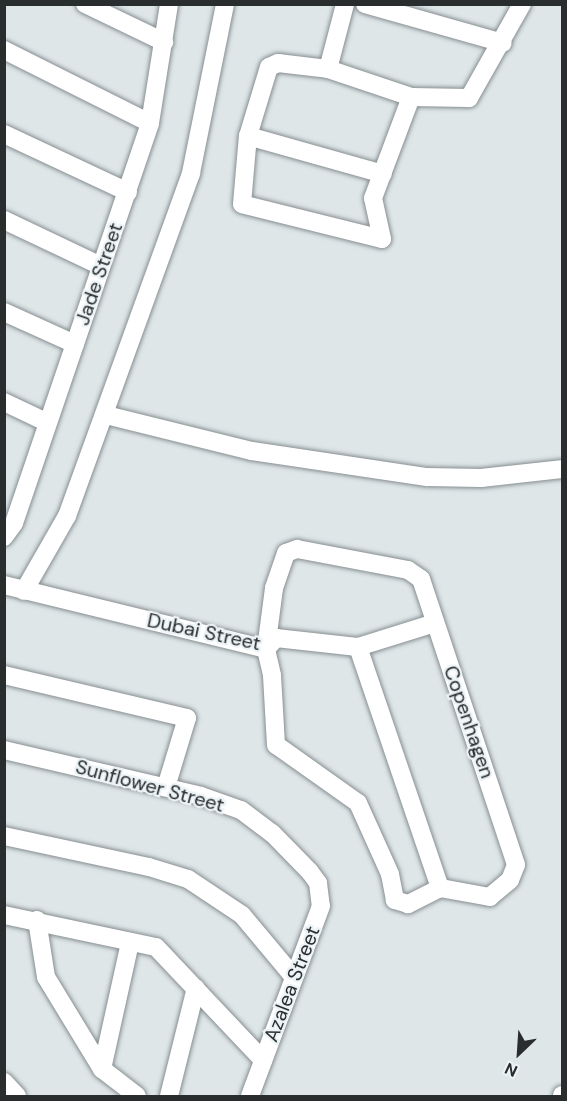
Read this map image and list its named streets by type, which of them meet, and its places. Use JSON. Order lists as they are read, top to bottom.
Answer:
{
  "streets": {
    "street": [
      "Jade Street",
      "Dubai Street",
      "Copenhagen",
      "Sunflower Street",
      "Azalea Street"
    ]
  },
  "crossings": [
    ["Dubai Street", "Copenhagen"],
    ["Sunflower Street", "Azalea Street"]
  ],
  "north": "bottom left"
}
